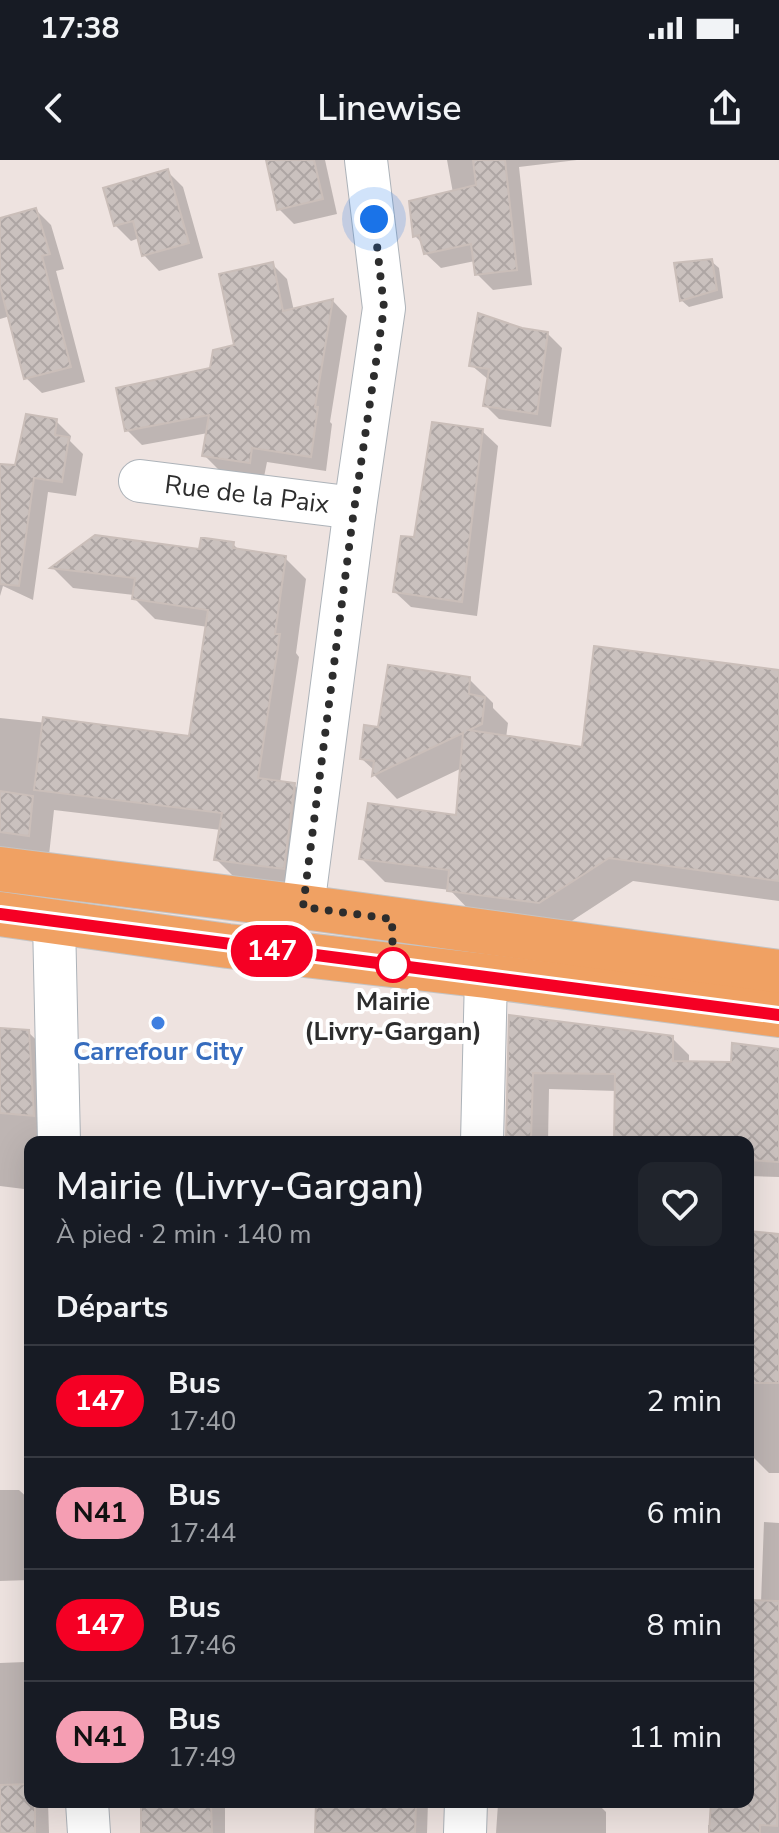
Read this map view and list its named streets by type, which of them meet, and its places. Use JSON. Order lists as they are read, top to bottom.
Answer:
{
  "streets": {
    "street": ["Rue de la Paix"]
  },
  "places": ["Mairie (Livry-Gargan)", "Carrefour City"],
  "lines": ["bus line 147"],
  "page": {
    "status": "17:38",
    "header": "Linewise",
    "on_map": "147",
    "heading": [
      ["Mairie (Livry-Gargan)", "À pied · 2 min · 140 m"],
      "Départs"
    ],
    "list": [
      {
        "mark": "147",
        "name": "Bus",
        "note": "17:40",
        "value": "2 min"
      },
      {
        "mark": "N41",
        "name": "Bus",
        "note": "17:44",
        "value": "6 min"
      },
      {
        "mark": "147",
        "name": "Bus",
        "note": "17:46",
        "value": "8 min"
      },
      {
        "mark": "N41",
        "name": "Bus",
        "note": "17:49",
        "value": "11 min"
      }
    ]
  }
}
